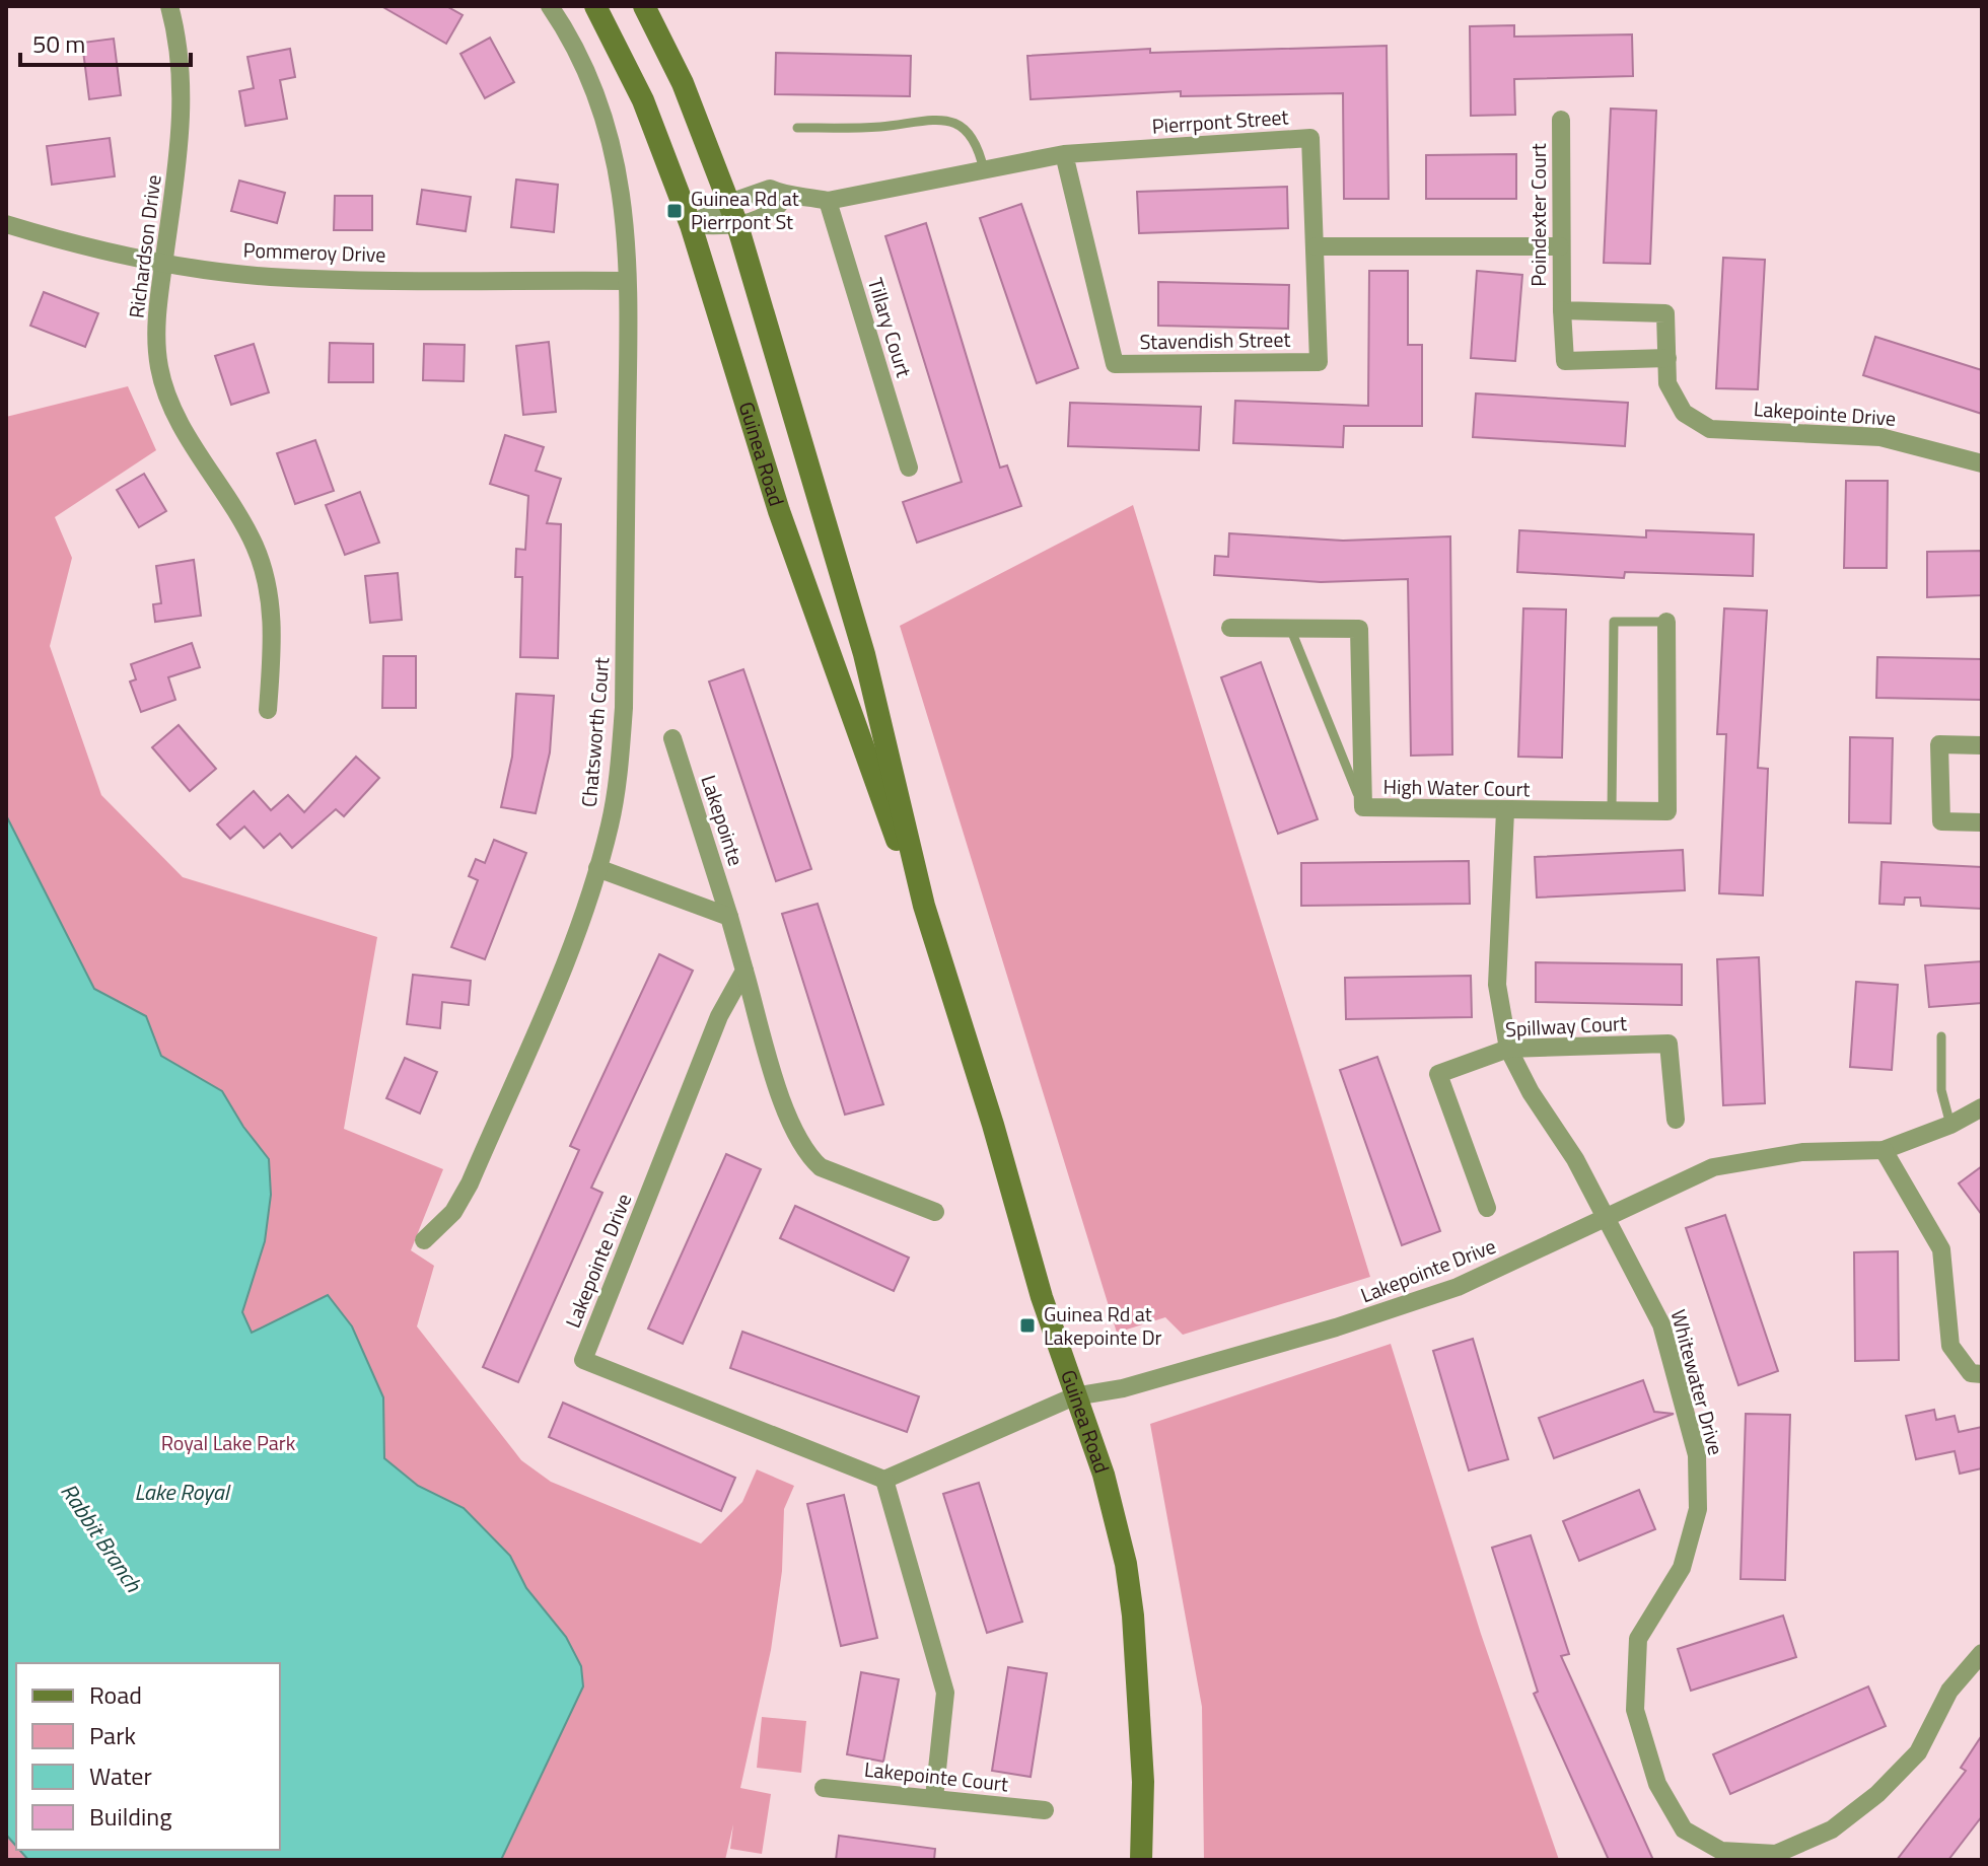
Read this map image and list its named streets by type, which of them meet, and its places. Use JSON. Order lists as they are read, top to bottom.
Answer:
{
  "streets": {
    "main road": ["Guinea Road"],
    "street": [
      "Pierrpont Street",
      "Poindexter Court",
      "Richardson Drive",
      "Pommeroy Drive",
      "Tillary Court",
      "Stavendish Street",
      "Lakepointe Drive",
      "Chatsworth Court",
      "High Water Court",
      "Lakepointe",
      "Spillway Court",
      "Whitewater Drive",
      "Lakepointe Court"
    ]
  },
  "crossings": [
    ["Pierrpont Street", "Tillary Court"],
    ["Pierrpont Street", "Stavendish Street"],
    ["Pierrpont Street", "Guinea Road"],
    ["Poindexter Court", "Lakepointe Drive"],
    ["Richardson Drive", "Pommeroy Drive"],
    ["Pommeroy Drive", "Chatsworth Court"],
    ["Lakepointe Drive", "Guinea Road"],
    ["Lakepointe Drive", "Whitewater Drive"],
    ["High Water Court", "Whitewater Drive"],
    ["Spillway Court", "Whitewater Drive"]
  ],
  "water": ["Lake Royal", "Rabbit Branch"],
  "parks": ["Royal Lake Park"],
  "places": {
    "transit": ["Guinea Rd at Pierrpont St", "Guinea Rd at Lakepointe Dr"]
  },
  "legend": [
    "Road",
    "Park",
    "Water",
    "Building"
  ],
  "scale_bar": "50 m"
}
